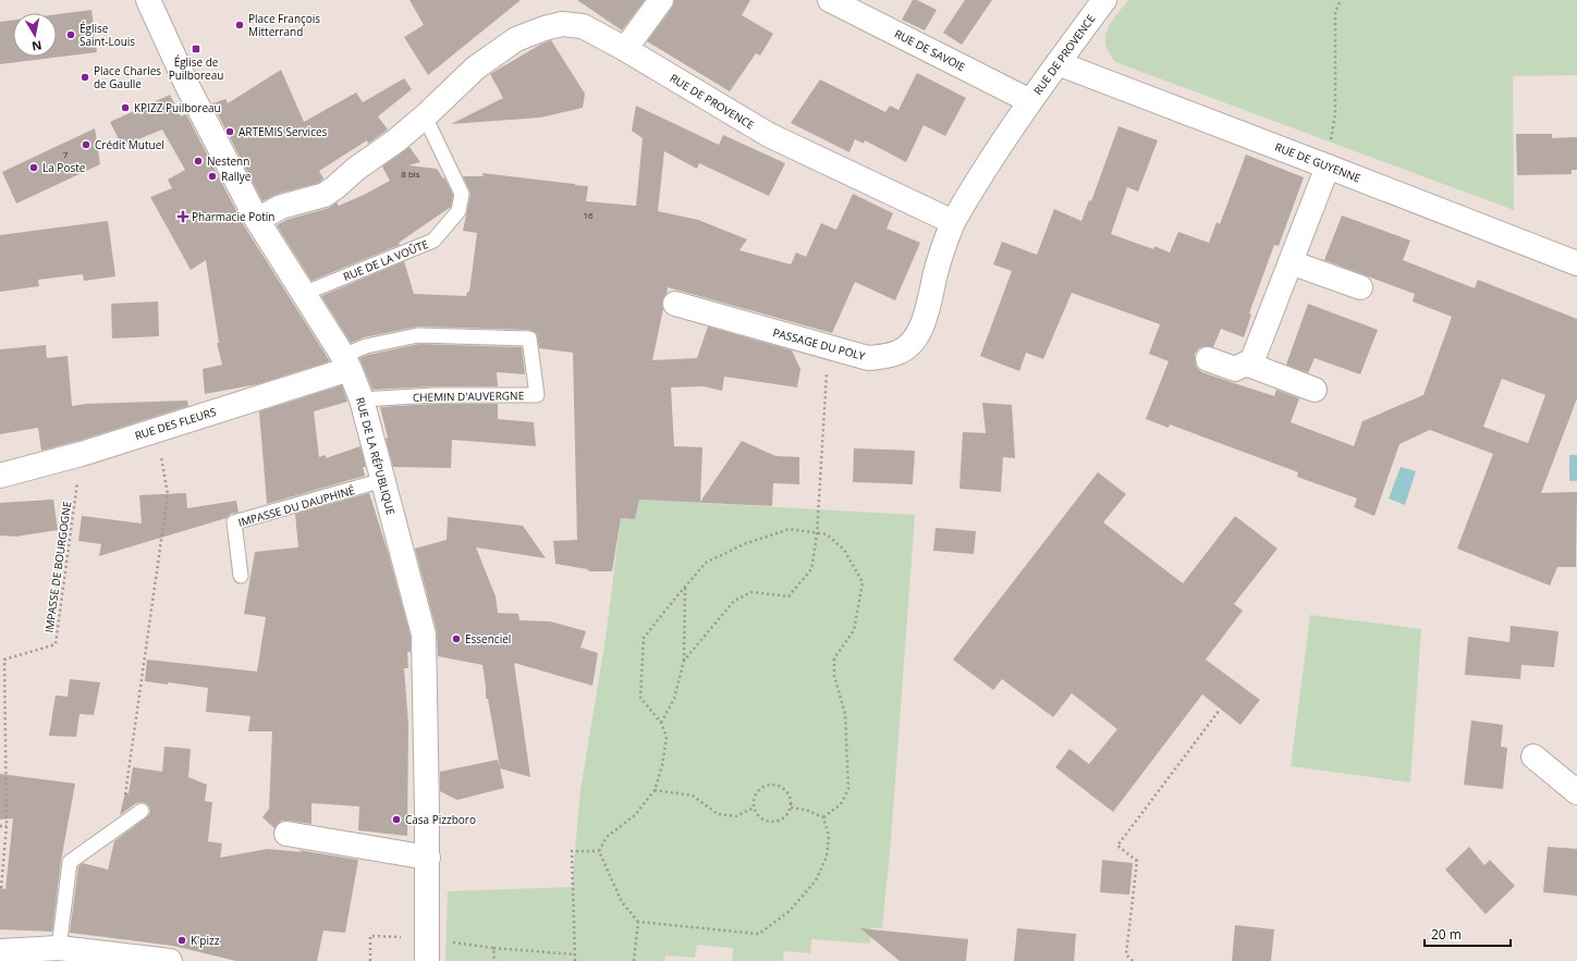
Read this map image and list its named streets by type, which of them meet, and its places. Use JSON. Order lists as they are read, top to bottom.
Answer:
{
  "streets": {
    "street": [
      "RUE DE SAVOIE",
      "RUE DE PROVENCE",
      "RUE DE GUYENNE",
      "PASSAGE DU POLY",
      "RUE DES FLEURS",
      "RUE DE LA RÉPUBLIQUE"
    ],
    "lane": ["RUE DE LA VOÛTE", "CHEMIN D'AUVERGNE", "IMPASSE DU DAUPHINÉ"],
    "path": ["IMPASSE DE BOURGOGNE"]
  },
  "crossings": [
    ["RUE DE SAVOIE", "RUE DE PROVENCE"],
    ["RUE DE PROVENCE", "RUE DE GUYENNE"],
    ["RUE DE PROVENCE", "RUE DE LA VOÛTE"],
    ["RUE DE PROVENCE", "PASSAGE DU POLY"],
    ["RUE DE PROVENCE", "RUE DE LA RÉPUBLIQUE"],
    ["RUE DE LA VOÛTE", "RUE DE LA RÉPUBLIQUE"],
    ["CHEMIN D'AUVERGNE", "RUE DES FLEURS"],
    ["CHEMIN D'AUVERGNE", "RUE DE LA RÉPUBLIQUE"],
    ["RUE DES FLEURS", "RUE DE LA RÉPUBLIQUE"],
    ["RUE DES FLEURS", "IMPASSE DE BOURGOGNE"],
    ["RUE DE LA RÉPUBLIQUE", "IMPASSE DU DAUPHINÉ"]
  ],
  "places": {
    "other": [
      "Place François Mitterrand",
      "Église Saint-Louis",
      "Place Charles de Gaulle",
      "KPIZZ Puilboreau",
      "ARTEMIS Services",
      "Crédit Mutuel",
      "Nestenn",
      "La Poste",
      "Rallye",
      "Essenciel",
      "Casa Pizzboro",
      "K'pizz"
    ],
    "transit": ["Église de Puilboreau"],
    "health": ["Pharmacie Potin"]
  },
  "house_numbers": ["7", "8 bis", "16"],
  "scale_bar": "20 m",
  "north": "bottom"
}
